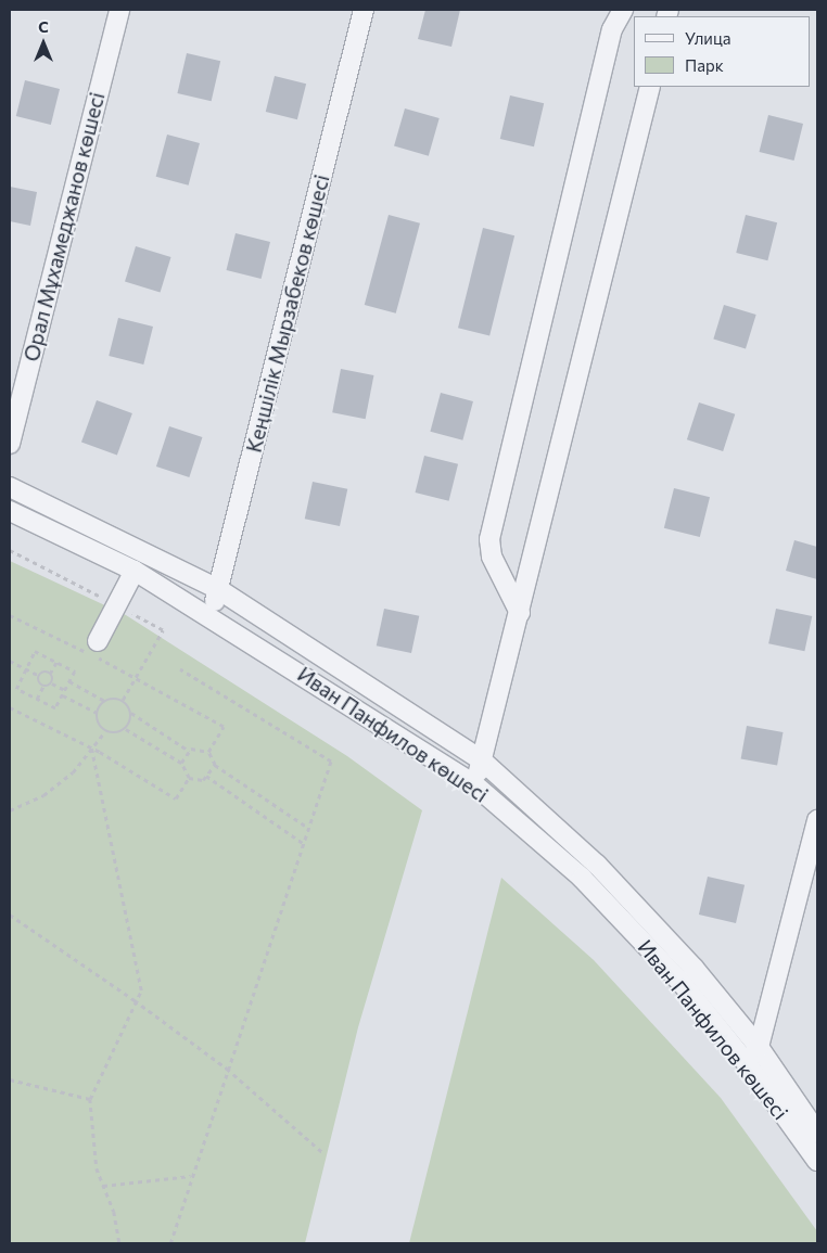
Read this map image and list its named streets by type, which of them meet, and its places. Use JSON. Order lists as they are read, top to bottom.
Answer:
{
  "streets": {
    "street": ["Орал Мұхамеджанов көшесі", "Кеңшілік Мырзабеков көшесі", "Иван Панфилов көшесі"]
  },
  "crossings": [
    ["Кеңшілік Мырзабеков көшесі", "Иван Панфилов көшесі"]
  ],
  "legend": ["Улица", "Парк"],
  "north": "top"
}
